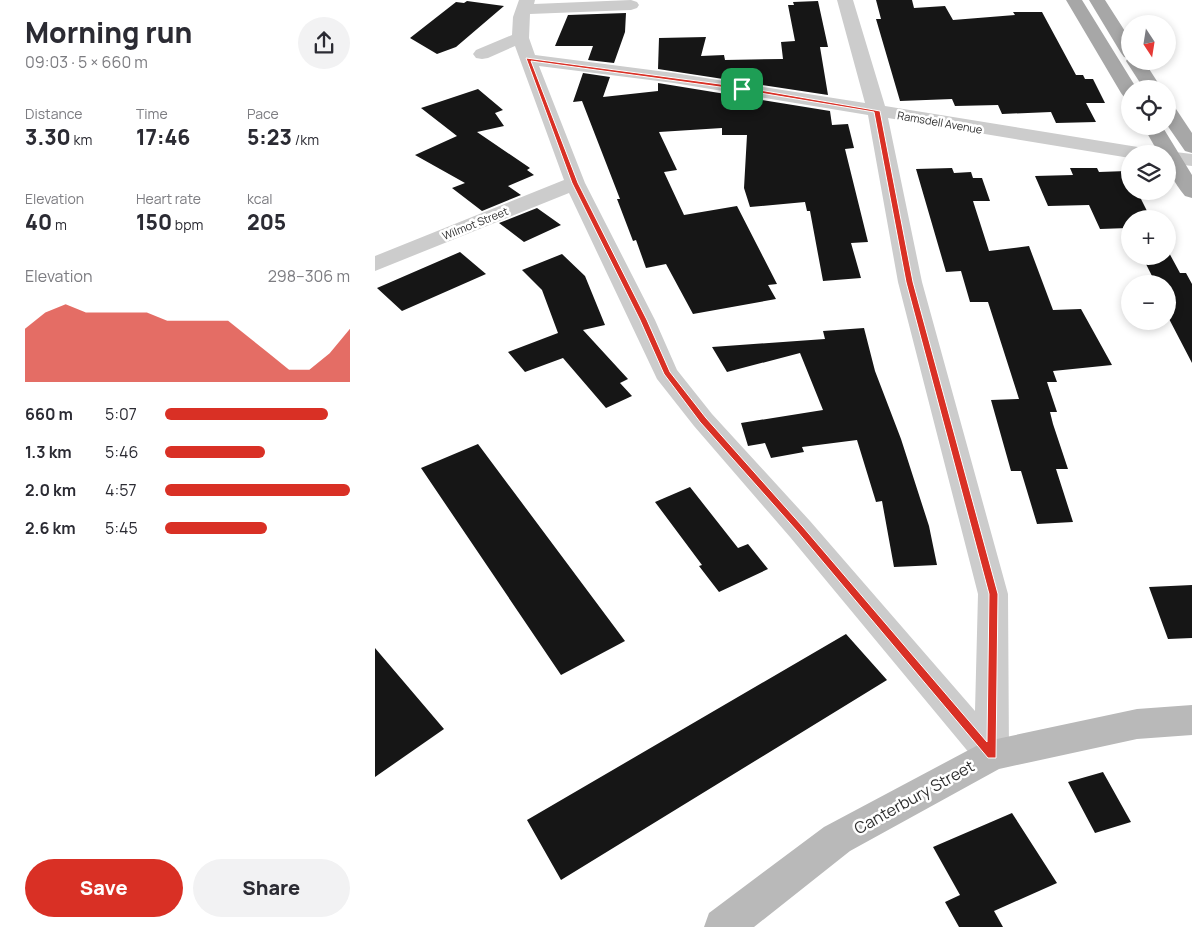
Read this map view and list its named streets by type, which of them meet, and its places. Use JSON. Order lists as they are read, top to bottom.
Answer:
{
  "streets": {
    "street": ["Ramsdell Avenue", "Wilmot Street", "Canterbury Street"]
  },
  "north": "bottom",
  "page": {
    "heading": ["Morning run", "09:03 · 5 × 660 m"],
    "map_buttons": ["+", "−"],
    "stats": [
      ["Distance", "3.30 km"],
      ["Time", "17:46"],
      ["Pace", "5:23 /km"],
      ["Elevation", "40 m"],
      ["Heart rate", "150 bpm"],
      ["kcal", "205"]
    ],
    "chart": ["Elevation", "298–306 m"],
    "list": [
      {
        "name": "660 m",
        "note": "5:07"
      },
      {
        "name": "1.3 km",
        "note": "5:46"
      },
      {
        "name": "2.0 km",
        "note": "4:57"
      },
      {
        "name": "2.6 km",
        "note": "5:45"
      }
    ],
    "buttons": ["Save", "Share"]
  }
}
